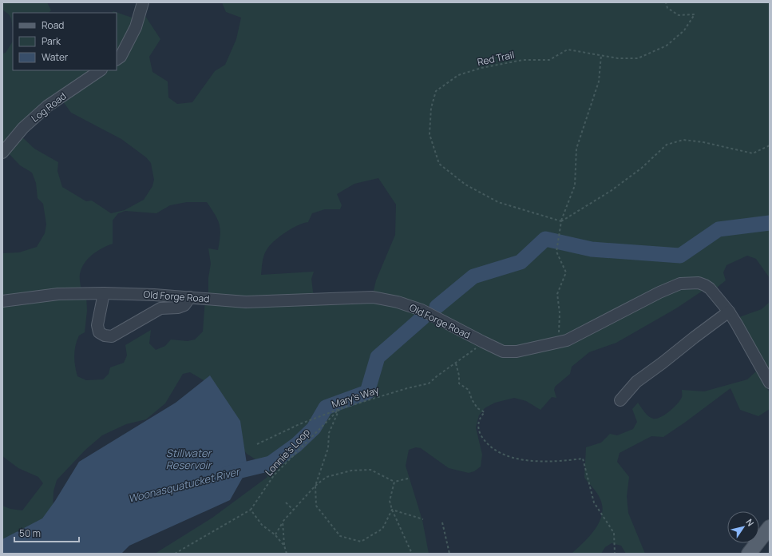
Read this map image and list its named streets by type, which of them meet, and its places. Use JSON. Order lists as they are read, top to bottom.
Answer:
{
  "streets": {
    "street": ["Log Road", "Old Forge Road"],
    "path": ["Red Trail", "Mary's Way", "Lonnie's Loop"]
  },
  "crossings": [
    ["Old Forge Road", "Mary's Way"],
    ["Mary's Way", "Lonnie's Loop"]
  ],
  "water": ["Stillwater Reservoir", "Woonasquatucket River"],
  "legend": ["Road", "Park", "Water"],
  "scale_bar": "50 m",
  "north": "top right"
}
